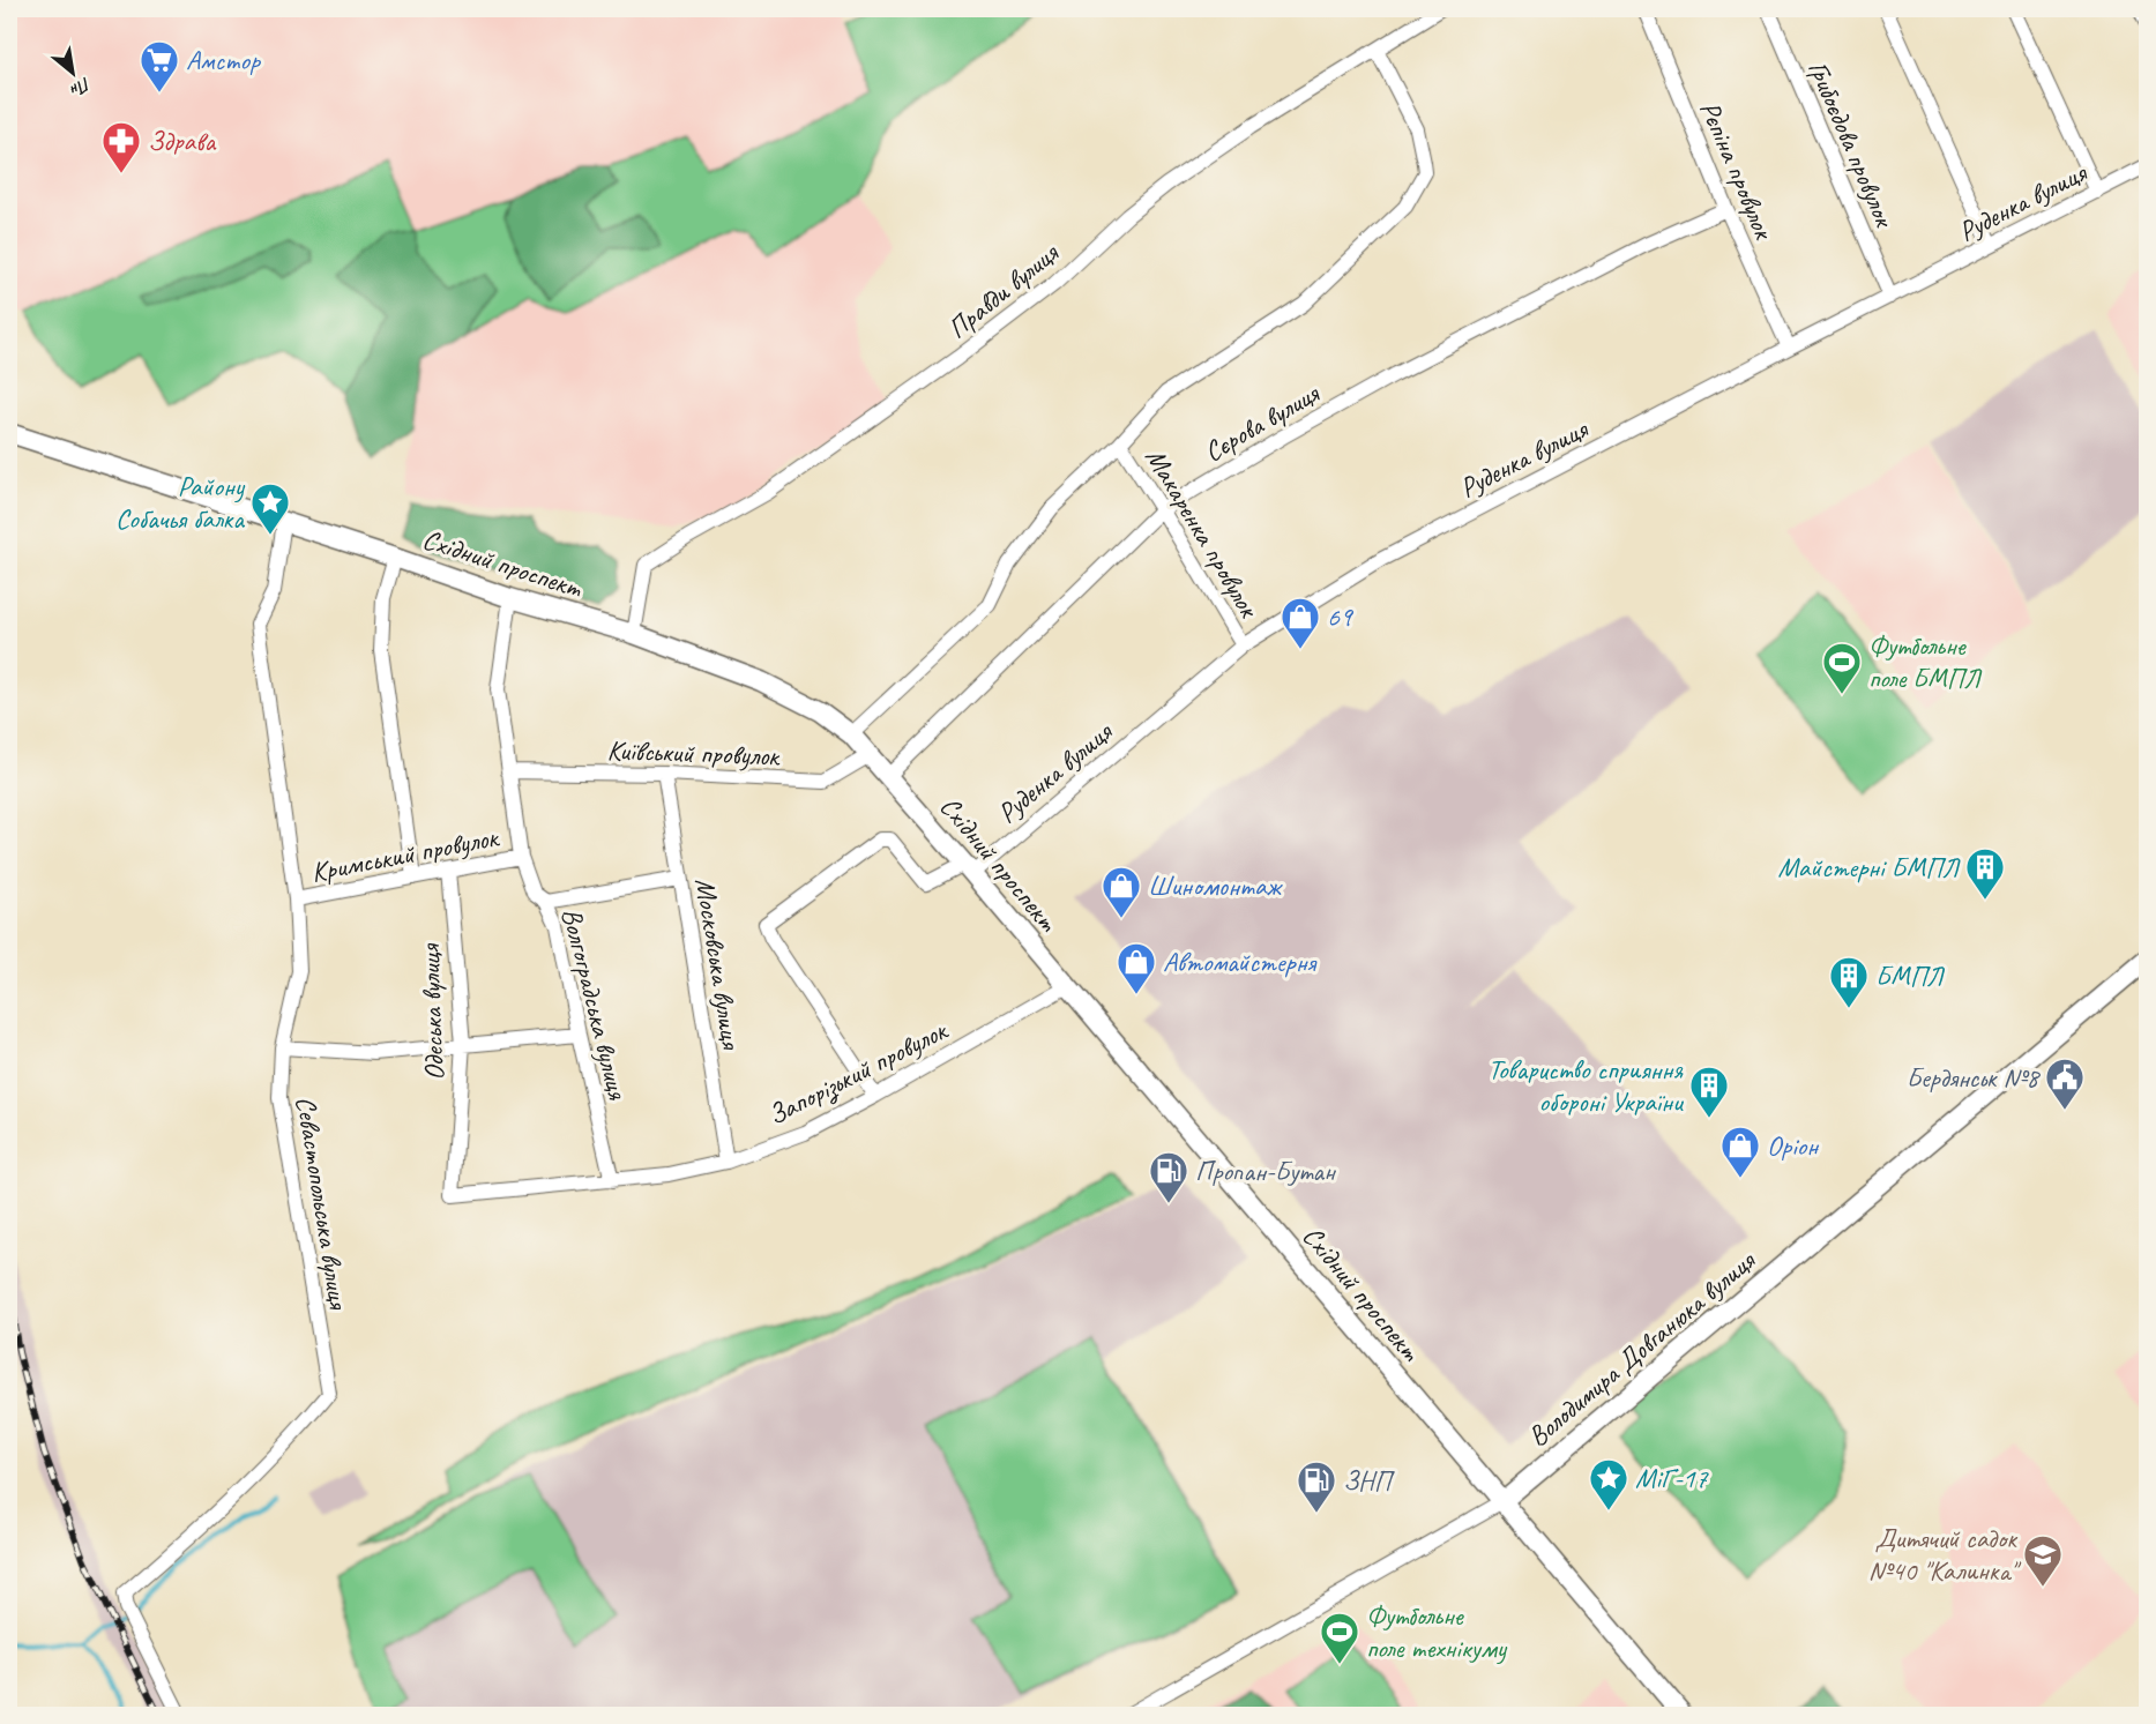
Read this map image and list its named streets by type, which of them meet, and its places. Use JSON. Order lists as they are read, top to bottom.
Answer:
{
  "streets": {
    "main road": ["Східний проспект", "Володимира Довганюка вулиця"],
    "street": [
      "Грибоєдова провулок",
      "Рєпіна провулок",
      "Руденка вулиця",
      "Правди вулиця",
      "Сєрова вулиця",
      "Макаренка провулок",
      "Київський провулок",
      "Кримський провулок",
      "Московська вулиця",
      "Волгоградська вулиця",
      "Одеська вулиця",
      "Запорізький провулок",
      "Севастопольська вулиця"
    ]
  },
  "crossings": [
    ["Грибоєдова провулок", "Руденка вулиця"],
    ["Рєпіна провулок", "Руденка вулиця"],
    ["Рєпіна провулок", "Сєрова вулиця"],
    ["Руденка вулиця", "Макаренка провулок"],
    ["Руденка вулиця", "Східний проспект"],
    ["Руденка вулиця", "Запорізький провулок"],
    ["Правди вулиця", "Східний проспект"],
    ["Сєрова вулиця", "Макаренка провулок"],
    ["Сєрова вулиця", "Східний проспект"],
    ["Східний проспект", "Київський провулок"],
    ["Східний проспект", "Волгоградська вулиця"],
    ["Східний проспект", "Запорізький провулок"],
    ["Східний проспект", "Севастопольська вулиця"],
    ["Східний проспект", "Володимира Довганюка вулиця"],
    ["Київський провулок", "Московська вулиця"],
    ["Київський провулок", "Волгоградська вулиця"],
    ["Кримський провулок", "Волгоградська вулиця"],
    ["Кримський провулок", "Одеська вулиця"],
    ["Кримський провулок", "Севастопольська вулиця"],
    ["Московська вулиця", "Запорізький провулок"],
    ["Волгоградська вулиця", "Запорізький провулок"],
    ["Одеська вулиця", "Запорізький провулок"]
  ],
  "places": {
    "supermarket": ["Амстор"],
    "pharmacy": ["Здрава"],
    "place": ["Району Собачья балка", "МіГ-17"],
    "shop": [
      "69",
      "Шиномонтаж",
      "Автомайстерня",
      "Оріон"
    ],
    "sports": ["Футбольне поле БМПЛ", "Футбольне поле технікуму"],
    "building": ["Майстерні БМПЛ", "БМПЛ", "Товариство сприяння обороні України"],
    "public building": ["Бердянськ №8"],
    "fuel station": ["Пропан-Бутан", "ЗНП"],
    "school or university": ["Дитячий садок №40 \"Калинка\""]
  },
  "north": "bottom right"
}
